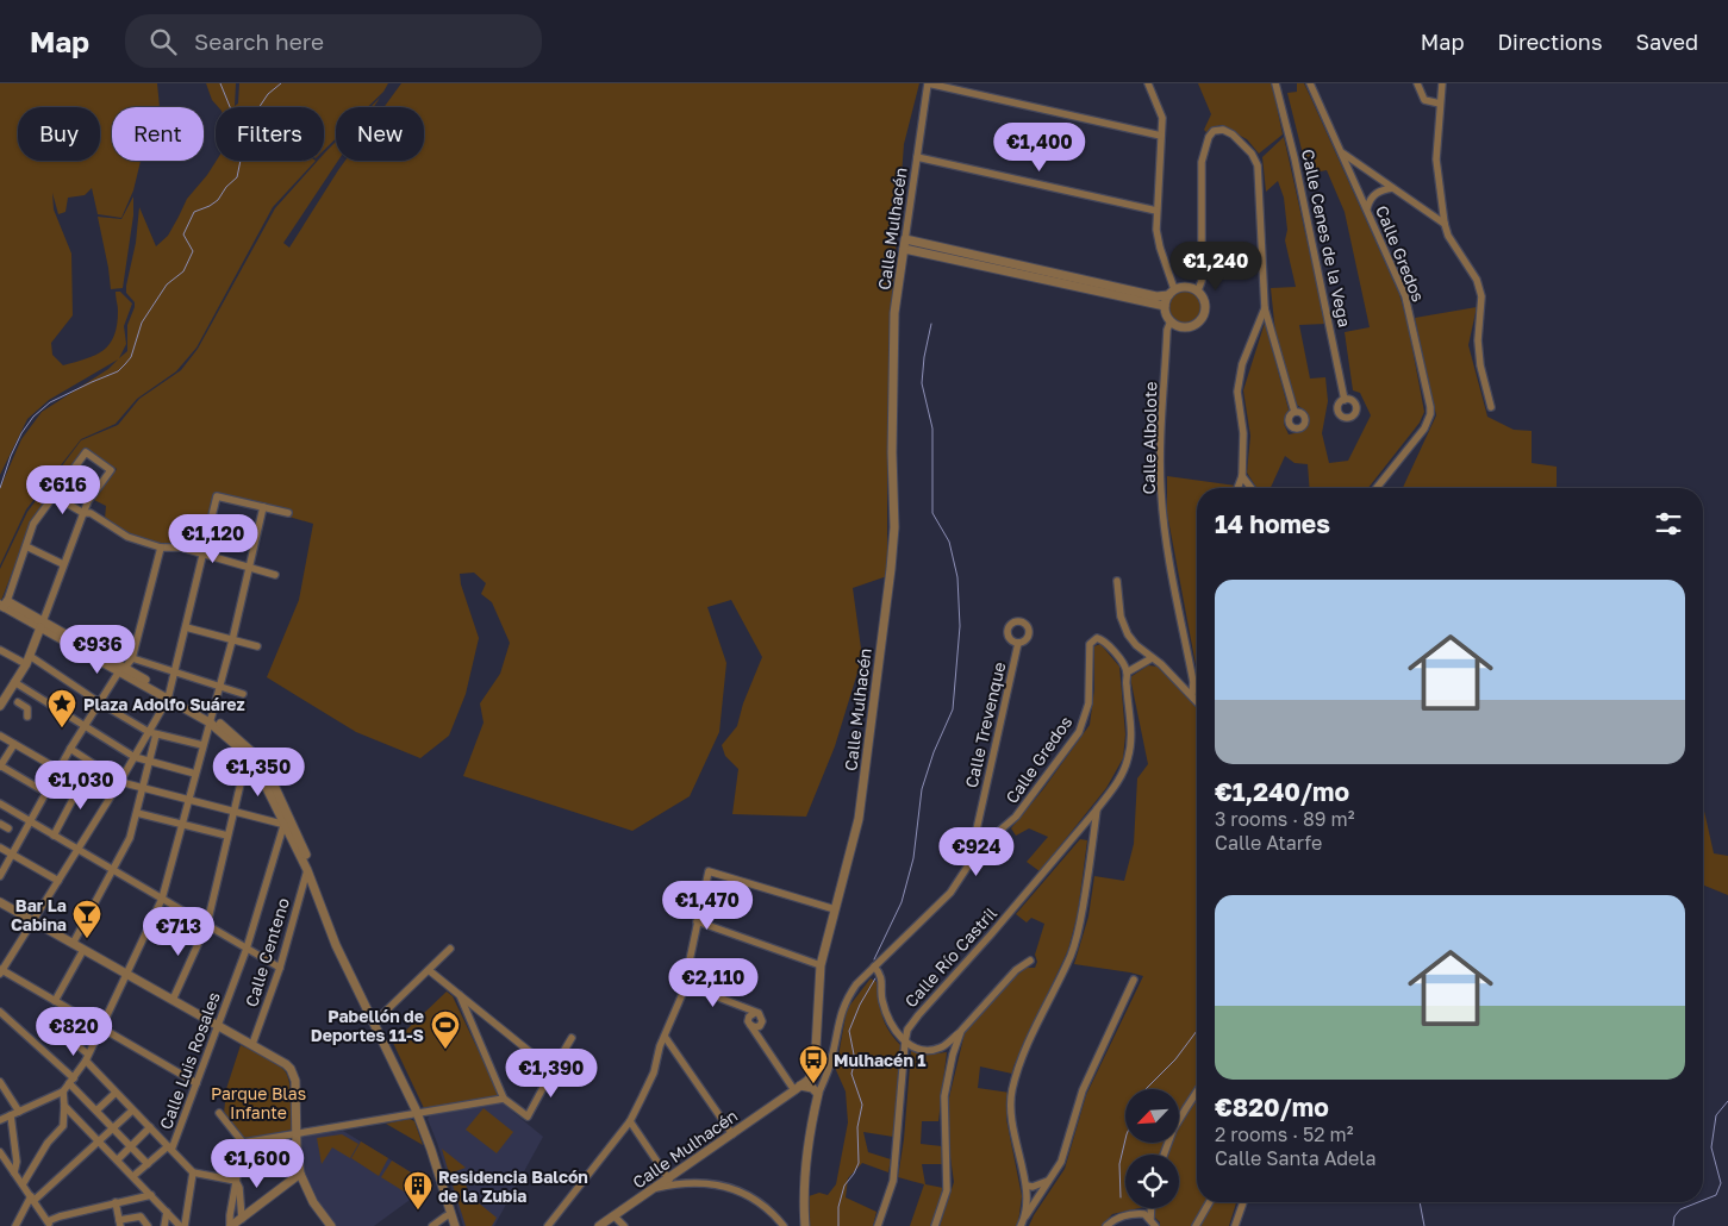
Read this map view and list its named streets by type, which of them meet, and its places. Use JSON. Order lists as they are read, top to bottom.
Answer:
{
  "streets": {
    "street": [
      "Calle Mulhacén",
      "Calle Cenes de la Vega",
      "Calle Gredos",
      "Calle Albolote",
      "Calle Trevenque",
      "Calle Centeno",
      "Calle Río Castril",
      "Calle Luis Rosales"
    ]
  },
  "crossings": [
    ["Calle Gredos", "Calle Trevenque"],
    ["Calle Gredos", "Calle Río Castril"]
  ],
  "parks": ["Parque Blas Infante"],
  "places": {
    "place": ["Plaza Adolfo Suárez"],
    "bar": ["Bar La Cabina"],
    "sports": ["Pabellón de Deportes 11-S"],
    "bus stop": ["Mulhacén 1"],
    "building": ["Residencia Balcón de la Zubia"]
  },
  "north": "bottom left",
  "page": {
    "header": "Map",
    "search": "Search here",
    "nav": ["Map", "Directions", "Saved"],
    "chip": [
      "Buy",
      "Rent",
      "Filters",
      "New"
    ],
    "price": [
      "€1,400",
      "€1,240",
      "€616",
      "€1,120",
      "€936",
      "€1,350",
      "€1,030",
      "€924",
      "€1,470",
      "€713",
      "€2,110",
      "€820",
      "€1,390",
      "€1,600"
    ],
    "heading": "14 homes",
    "list": [
      {
        "name": "€1,240/mo",
        "note": "3 rooms · 89 m² · Calle Atarfe"
      },
      {
        "name": "€820/mo",
        "note": "2 rooms · 52 m² · Calle Santa Adela"
      }
    ]
  }
}
